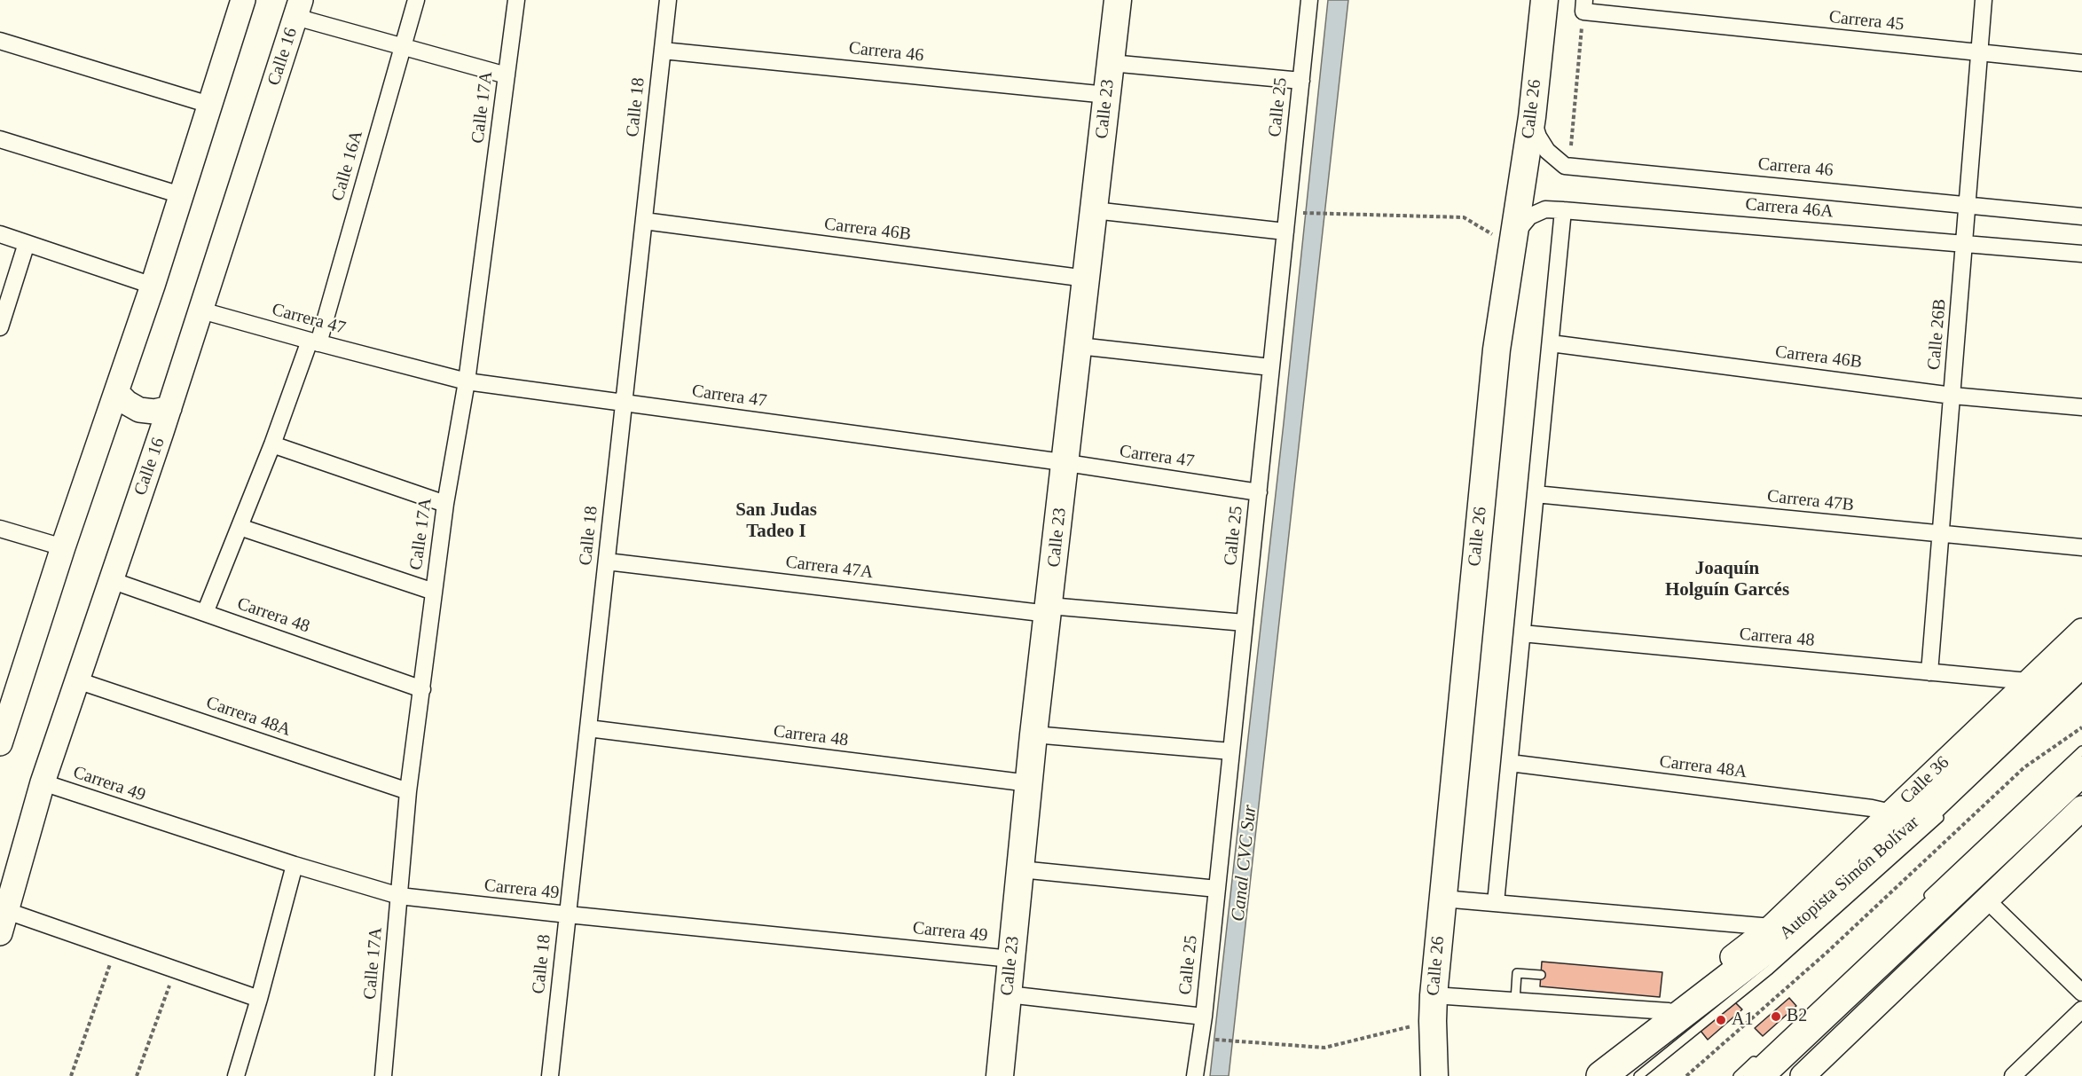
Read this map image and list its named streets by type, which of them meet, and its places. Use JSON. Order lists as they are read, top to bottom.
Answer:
{
  "streets": {
    "highway": ["Autopista Simón Bolívar"],
    "main road": ["Calle 23", "Calle 26"],
    "street": [
      "Carrera 45",
      "Carrera 46",
      "Calle 16",
      "Calle 17A",
      "Calle 18",
      "Calle 25",
      "Calle 16A",
      "Carrera 46A",
      "Carrera 46B",
      "Carrera 47",
      "Calle 26B",
      "Carrera 47B",
      "Carrera 47A",
      "Carrera 48",
      "Carrera 48A",
      "Calle 36",
      "Carrera 49"
    ]
  },
  "crossings": [
    ["Carrera 45", "Calle 26B"],
    ["Carrera 46", "Calle 18"],
    ["Carrera 46", "Calle 23"],
    ["Carrera 46", "Calle 26"],
    ["Carrera 46", "Calle 26B"],
    ["Calle 16", "Carrera 47"],
    ["Calle 16", "Carrera 48"],
    ["Calle 16", "Carrera 48A"],
    ["Calle 16", "Carrera 49"],
    ["Calle 17A", "Carrera 47"],
    ["Calle 17A", "Carrera 48"],
    ["Calle 17A", "Carrera 48A"],
    ["Calle 17A", "Carrera 49"],
    ["Calle 18", "Carrera 46B"],
    ["Calle 18", "Carrera 47"],
    ["Calle 18", "Carrera 47A"],
    ["Calle 18", "Carrera 48"],
    ["Calle 18", "Carrera 49"],
    ["Calle 25", "Carrera 47"],
    ["Calle 25", "Carrera 47A"],
    ["Calle 23", "Carrera 46B"],
    ["Calle 23", "Carrera 47"],
    ["Calle 23", "Carrera 47A"],
    ["Calle 23", "Carrera 48"],
    ["Calle 23", "Carrera 49"],
    ["Calle 26", "Carrera 46A"],
    ["Calle 16A", "Carrera 47"],
    ["Calle 16A", "Carrera 48"],
    ["Carrera 46A", "Calle 26B"],
    ["Carrera 46B", "Calle 26B"],
    ["Calle 26B", "Carrera 47B"],
    ["Calle 26B", "Carrera 48"],
    ["Carrera 48", "Calle 36"],
    ["Carrera 48A", "Calle 36"],
    ["Calle 36", "Autopista Simón Bolívar"]
  ],
  "districts": ["San Judas Tadeo I", "Joaquín Holguín Garcés"],
  "water": ["Canal CVC Sur"],
  "places": ["B2", "A1"]
}
